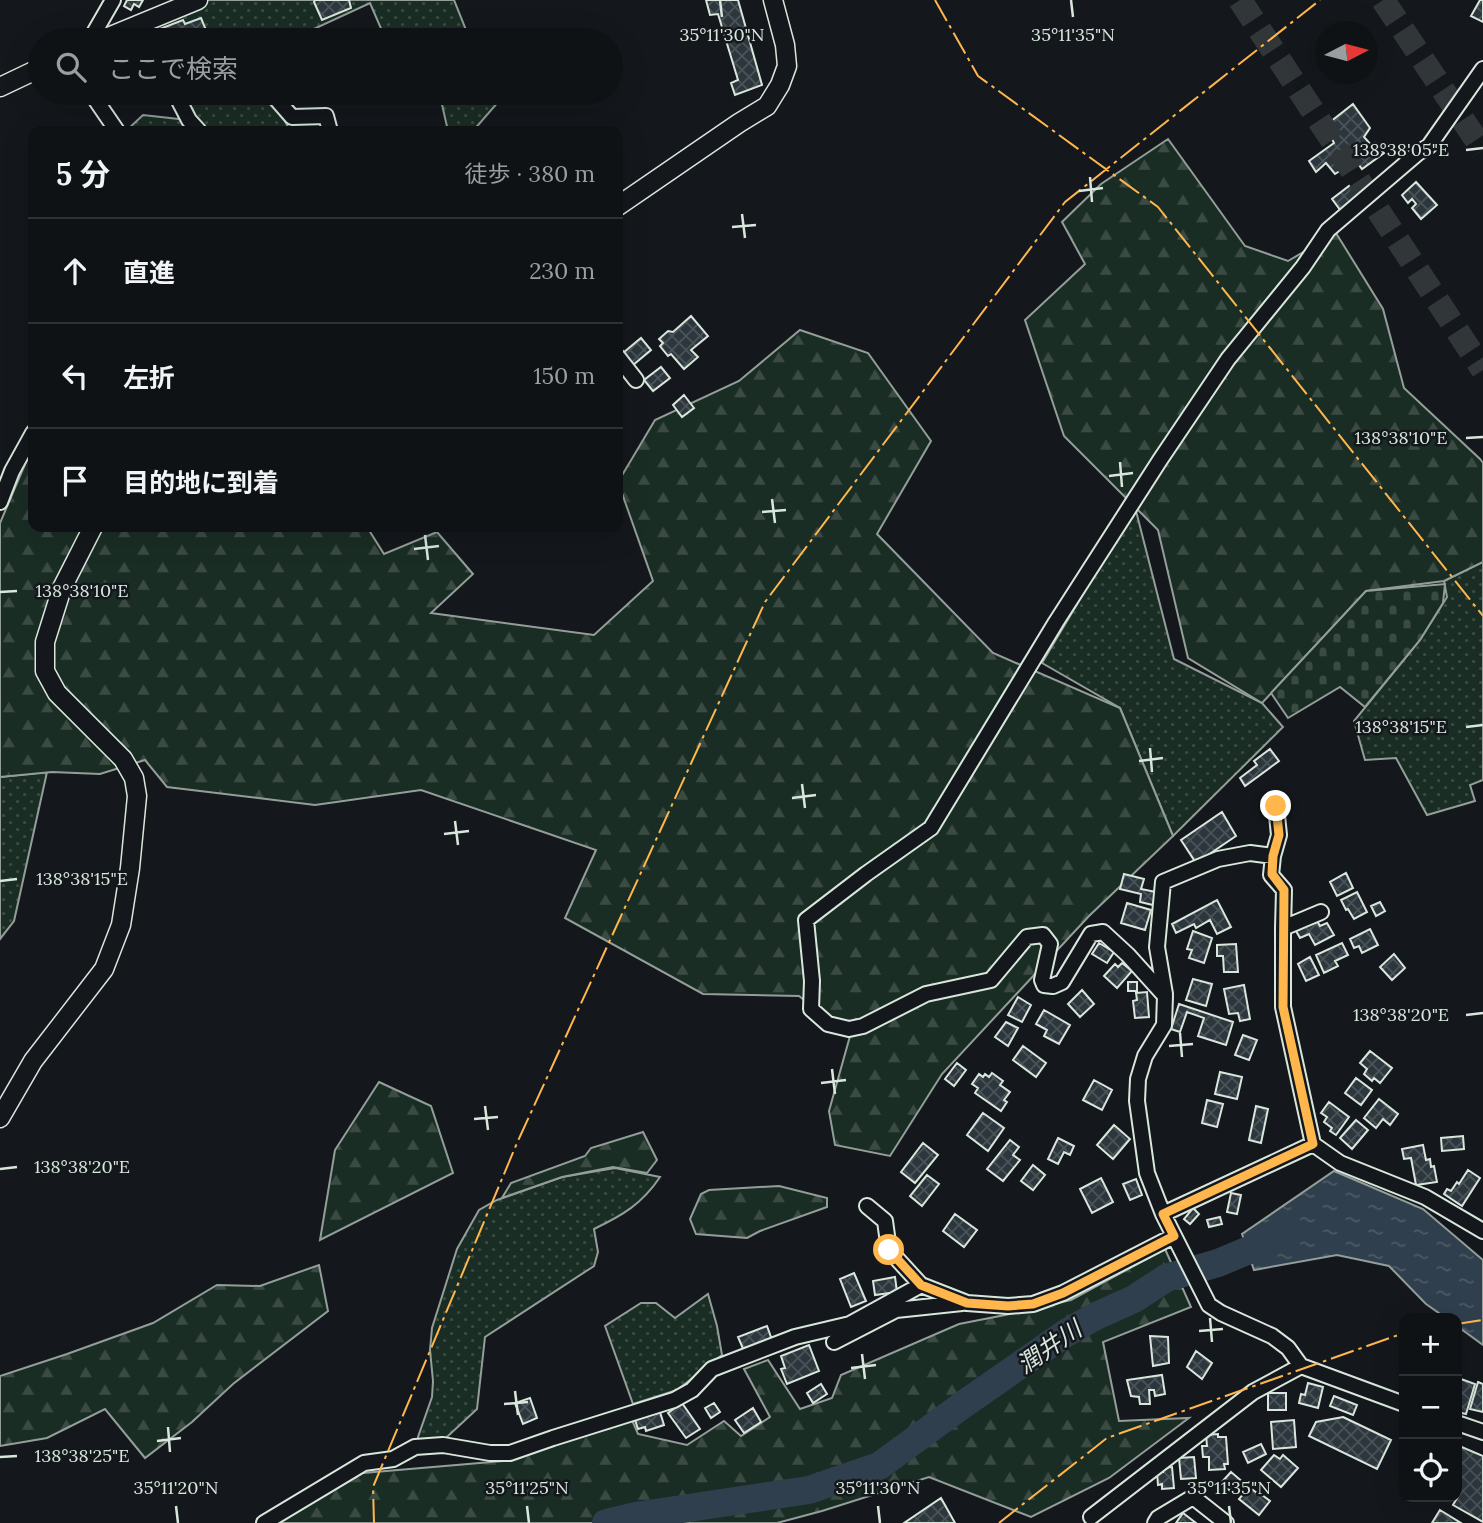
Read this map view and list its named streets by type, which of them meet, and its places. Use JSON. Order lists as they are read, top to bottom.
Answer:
{
  "water": ["潤井川"],
  "north": "right",
  "page": {
    "search": "ここで検索",
    "heading": ["5 分", "徒歩 · 380 m"],
    "list": [
      ["直進", "230 m"],
      ["左折", "150 m"],
      "目的地に到着"
    ],
    "map_buttons": ["+", "−"]
  },
  "coordinates": [
    "35°11'30\"N",
    "35°11'35\"N",
    "138°38'05\"E",
    "138°38'10\"E",
    "138°38'15\"E",
    "138°38'20\"E",
    "138°38'25\"E",
    "35°11'20\"N",
    "35°11'25\"N"
  ]
}
